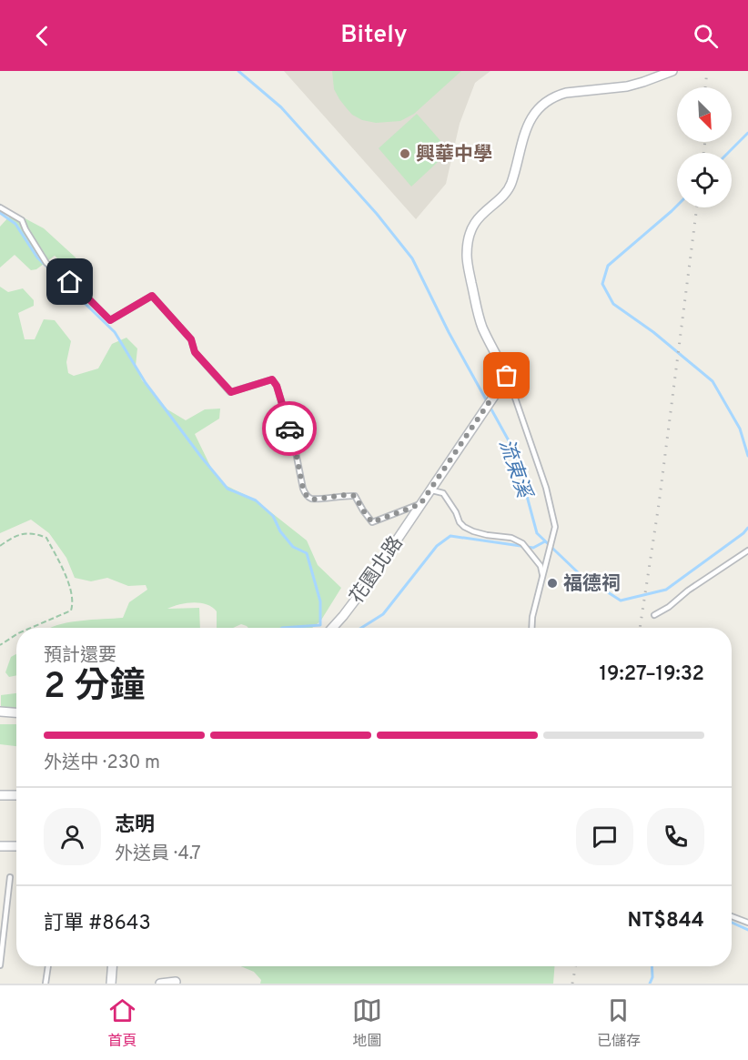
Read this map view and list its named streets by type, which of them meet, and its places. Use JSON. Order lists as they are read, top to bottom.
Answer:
{
  "streets": {
    "street": ["花園北路"]
  },
  "water": ["流東溪"],
  "places": ["興華中學", "福德祠"],
  "north": "bottom right",
  "page": {
    "header": "Bitely",
    "heading": ["2 分鐘", "預計還要", "19:27–19:32"],
    "panel": [
      "志明",
      "外送員 · 4.7",
      "訂單 #8643",
      "NT$844"
    ],
    "bar": "外送中 · 230 m",
    "tabs": ["首頁", "地圖", "已儲存"]
  }
}
